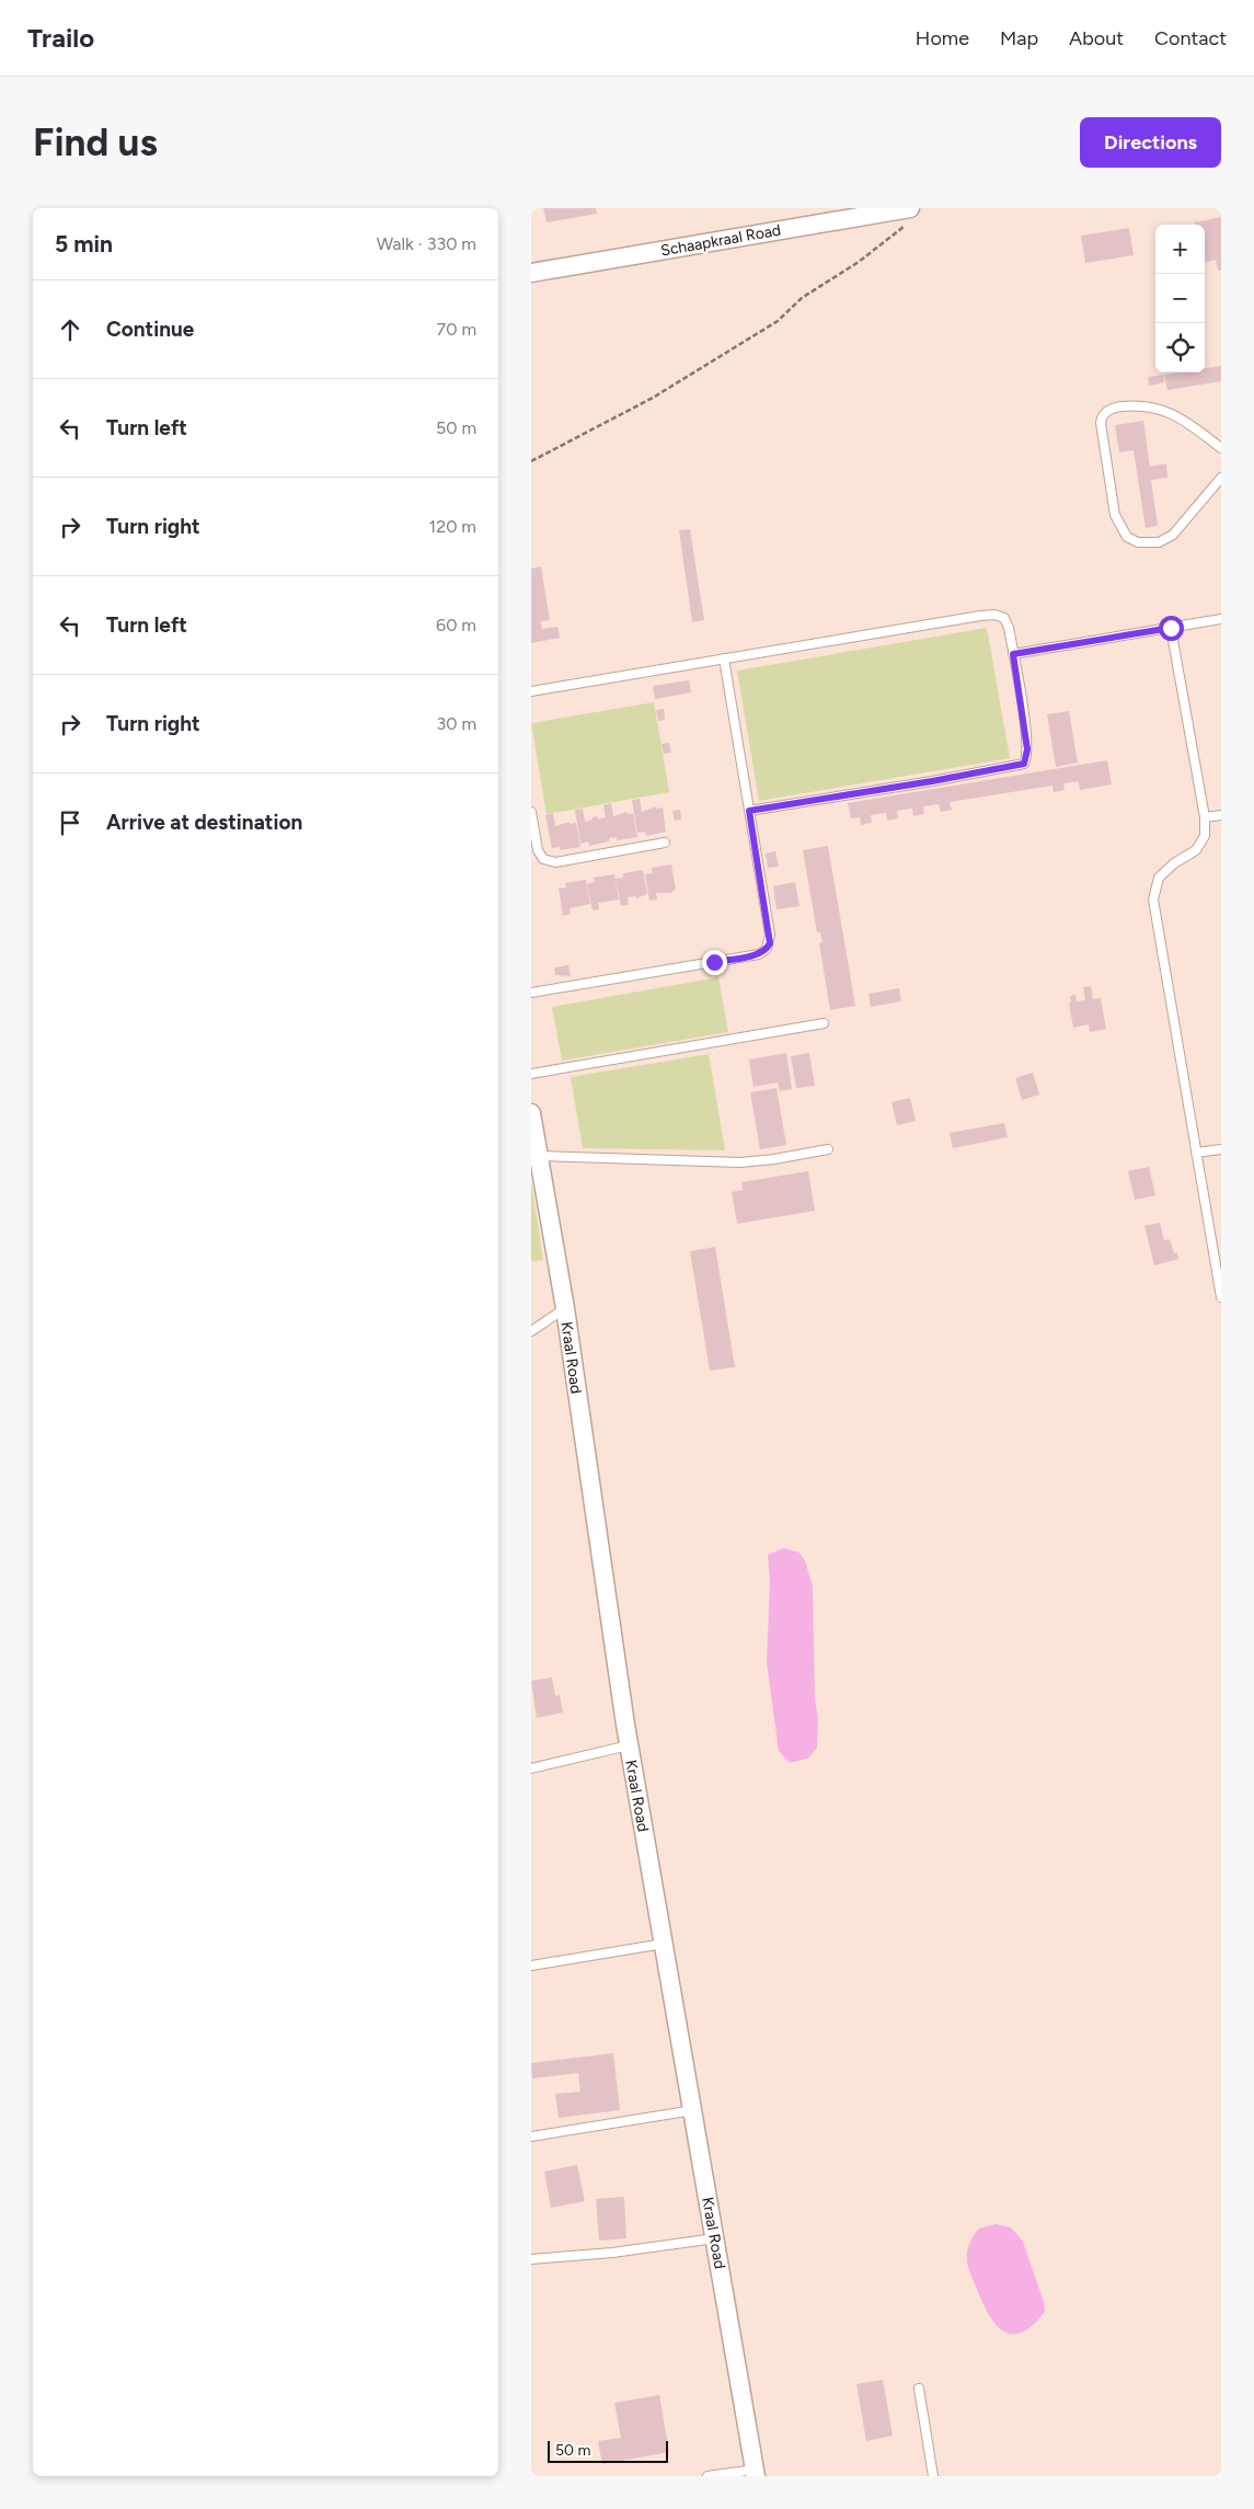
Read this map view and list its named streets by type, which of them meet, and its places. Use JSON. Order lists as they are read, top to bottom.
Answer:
{
  "streets": {
    "street": ["Schaapkraal Road", "Kraal Road"]
  },
  "scale_bar": "50 m",
  "page": {
    "header": "Trailo",
    "nav": [
      "Home",
      "Map",
      "About",
      "Contact"
    ],
    "buttons": "Directions",
    "title": "Find us",
    "heading": ["5 min", "Walk · 330 m"],
    "map_buttons": ["+", "−"],
    "list": [
      ["Continue", "70 m"],
      ["Turn left", "50 m"],
      ["Turn right", "120 m"],
      ["Turn left", "60 m"],
      ["Turn right", "30 m"],
      "Arrive at destination"
    ],
    "scale": "50 m"
  }
}
